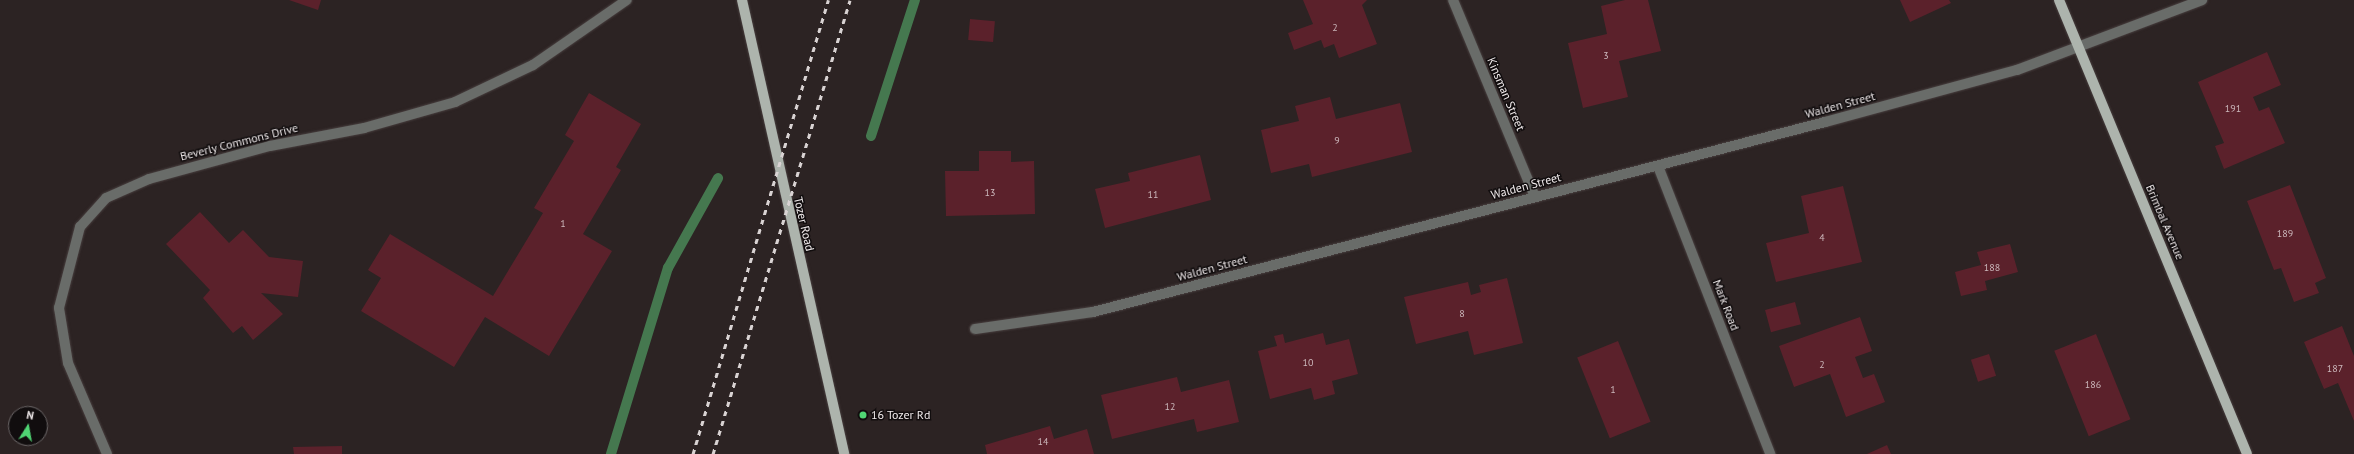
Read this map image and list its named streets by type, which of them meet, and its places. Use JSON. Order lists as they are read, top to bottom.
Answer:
{
  "streets": {
    "main road": ["Brimbal Avenue", "Tozer Road"],
    "street": [
      "Kinsman Street",
      "Walden Street",
      "Beverly Commons Drive",
      "Mark Road"
    ]
  },
  "crossings": [
    ["Kinsman Street", "Walden Street"],
    ["Walden Street", "Brimbal Avenue"],
    ["Walden Street", "Mark Road"]
  ],
  "places": ["16 Tozer Rd"],
  "house_numbers": [
    "2",
    "3",
    "191",
    "9",
    "13",
    "11",
    "1",
    "189",
    "4",
    "188",
    "8",
    "10",
    "2",
    "187",
    "186",
    "1",
    "12",
    "14"
  ],
  "north": "top"
}
